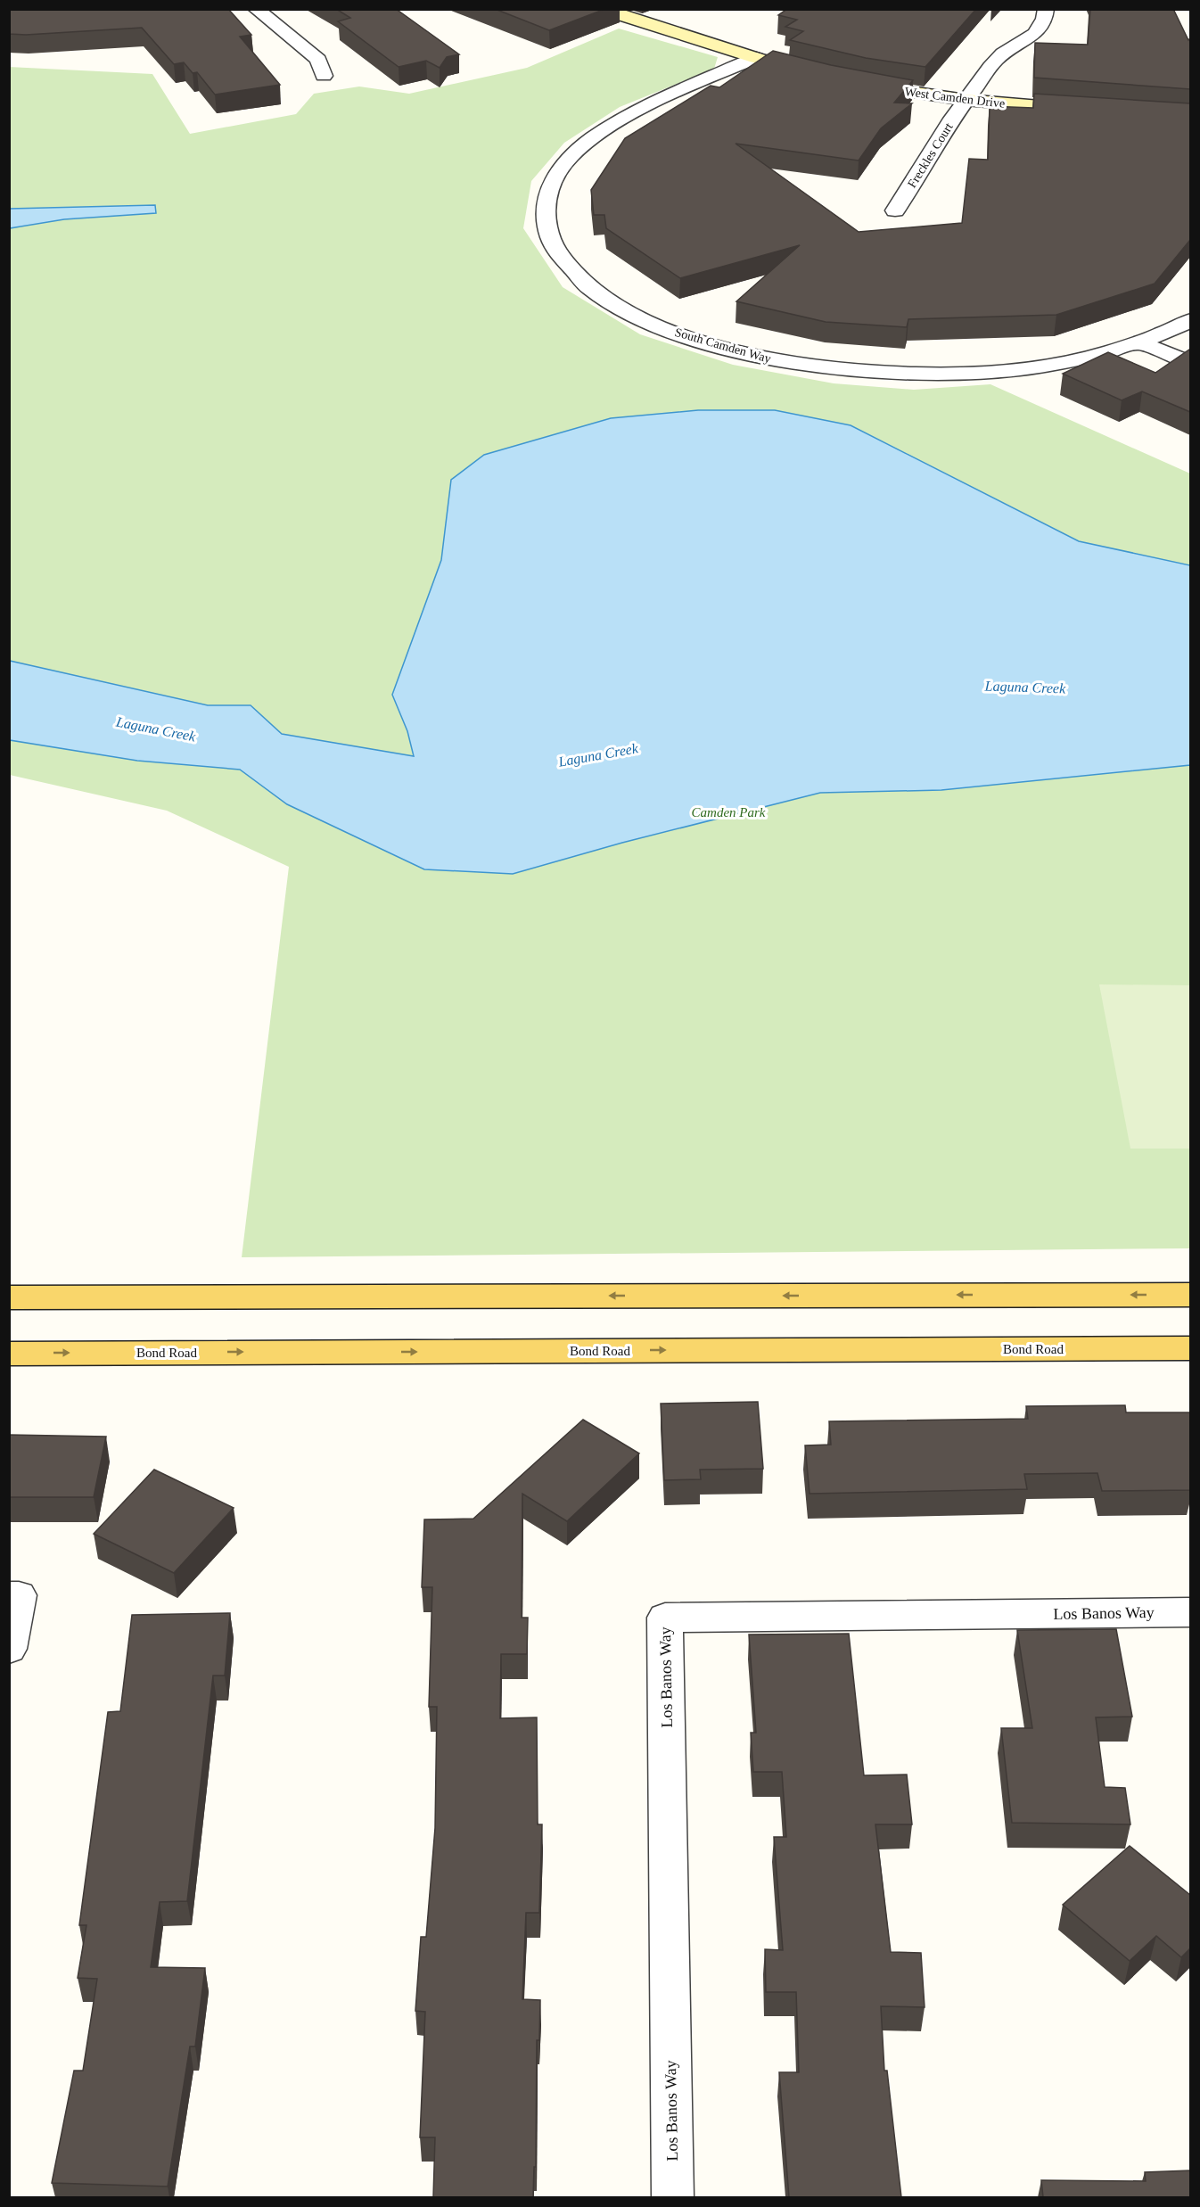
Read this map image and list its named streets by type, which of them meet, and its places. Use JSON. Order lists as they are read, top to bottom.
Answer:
{
  "streets": {
    "main road": ["Bond Road"],
    "street": [
      "West Camden Drive",
      "Freckles Court",
      "South Camden Way",
      "Los Banos Way"
    ]
  },
  "crossings": [
    ["West Camden Drive", "Freckles Court"]
  ],
  "water": ["Laguna Creek"],
  "parks": ["Camden Park"]
}
